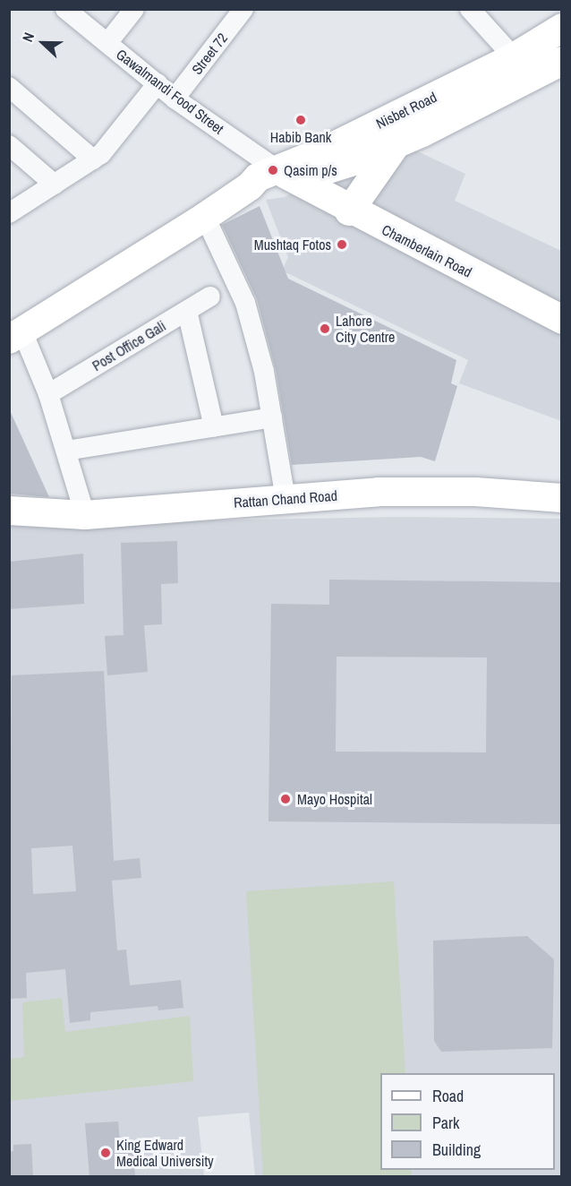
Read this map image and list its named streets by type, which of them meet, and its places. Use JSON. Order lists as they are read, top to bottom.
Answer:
{
  "streets": {
    "main road": ["Nisbet Road", "Chamberlain Road", "Rattan Chand Road"],
    "street": ["Street 72", "Gawalmandi Food Street", "Post Office Gali"]
  },
  "crossings": [
    ["Street 72", "Gawalmandi Food Street"],
    ["Gawalmandi Food Street", "Nisbet Road"],
    ["Gawalmandi Food Street", "Chamberlain Road"],
    ["Nisbet Road", "Chamberlain Road"]
  ],
  "places": [
    "Habib Bank",
    "Qasim p/s",
    "Mushtaq Fotos",
    "Lahore City Centre",
    "Mayo Hospital",
    "King Edward Medical University"
  ],
  "legend": ["Road", "Park", "Building"],
  "north": "left"
}
